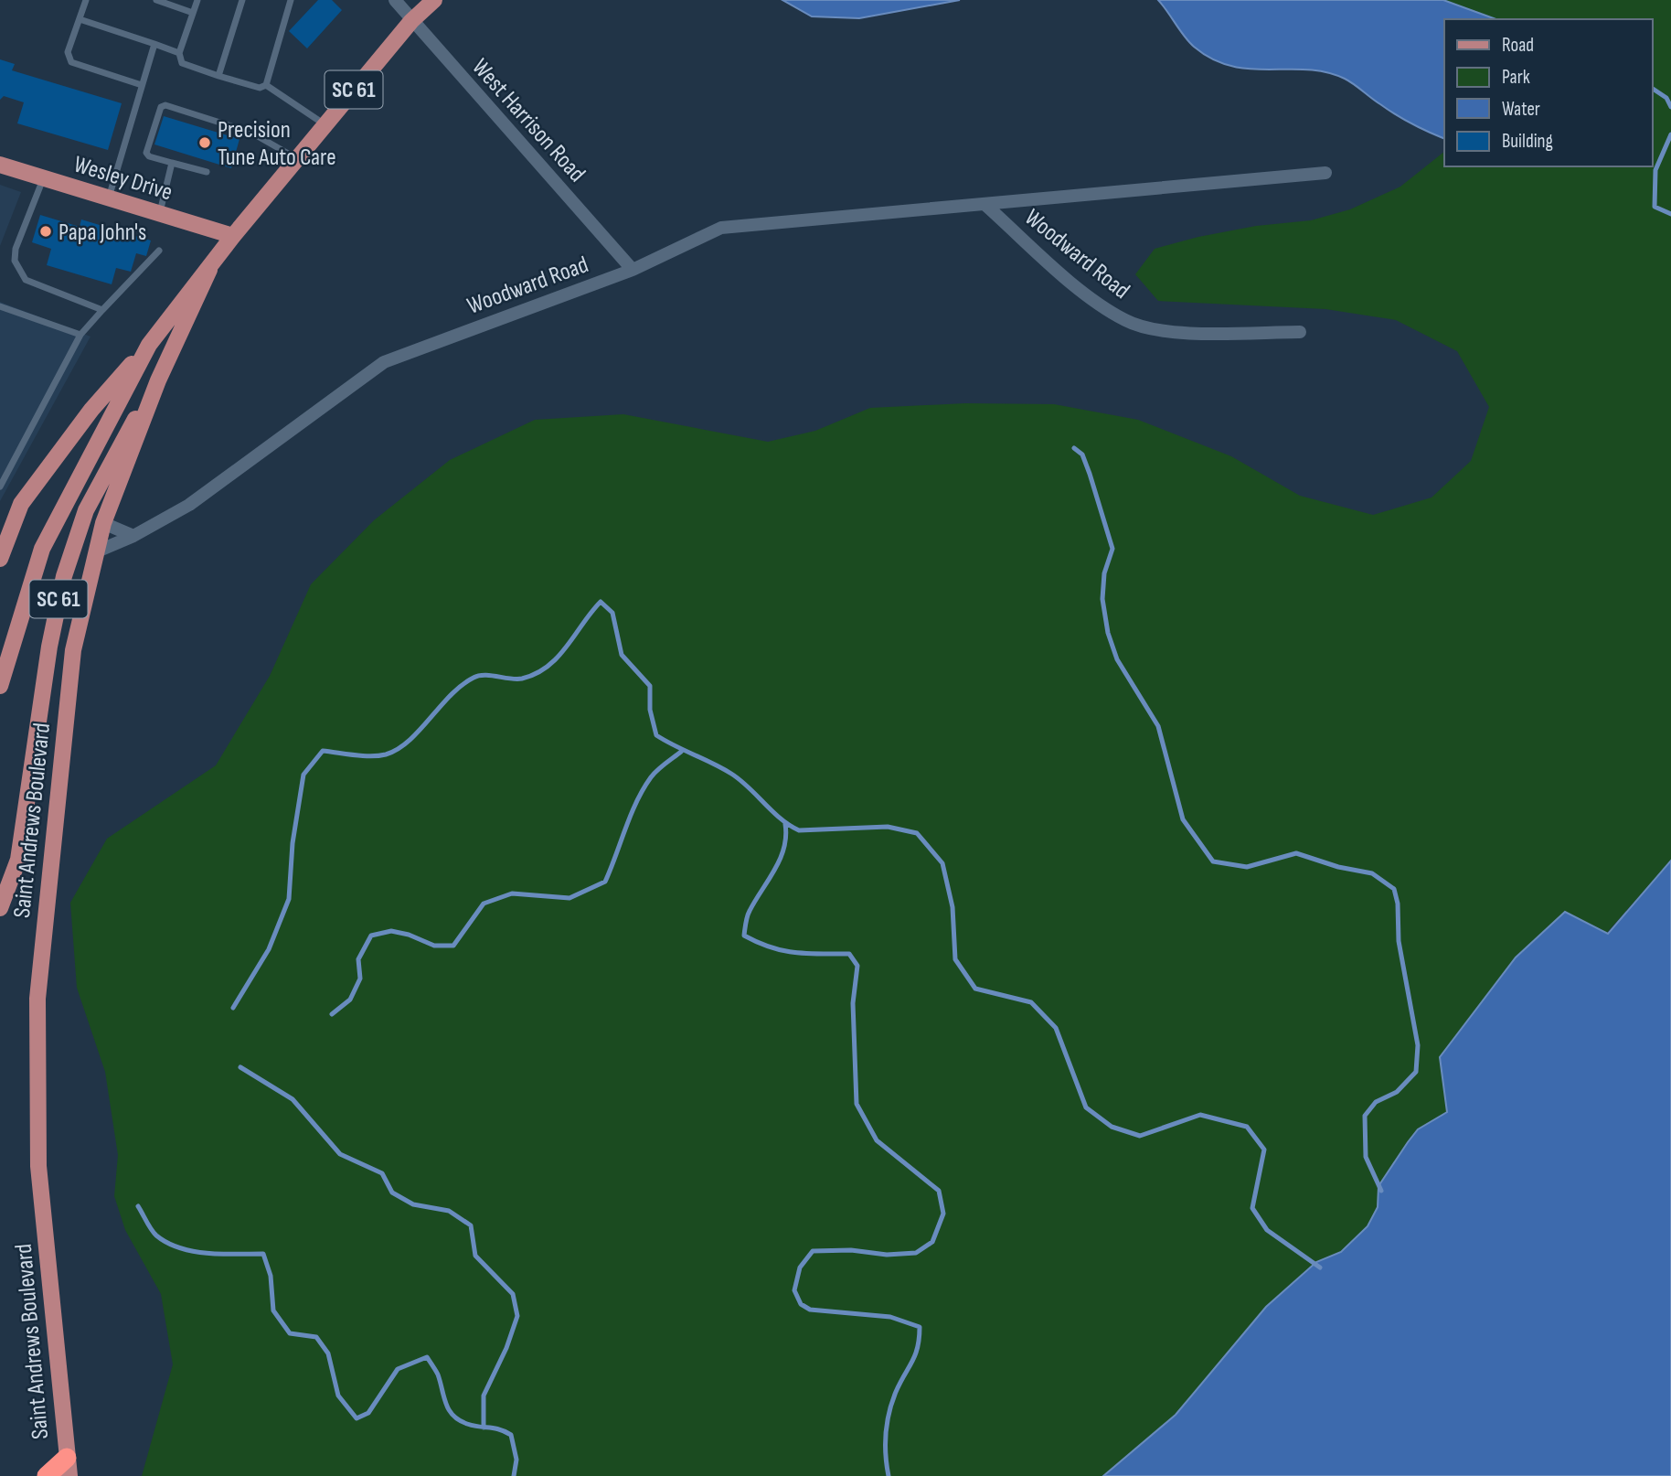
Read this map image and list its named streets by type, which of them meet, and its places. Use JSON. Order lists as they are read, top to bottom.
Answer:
{
  "streets": {
    "main road": ["SC 61", "Wesley Drive", "Saint Andrews Boulevard"],
    "street": ["West Harrison Road", "Woodward Road"]
  },
  "crossings": [
    ["SC 61", "Saint Andrews Boulevard"],
    ["West Harrison Road", "Woodward Road"],
    ["West Harrison Road", "Saint Andrews Boulevard"],
    ["Wesley Drive", "Saint Andrews Boulevard"],
    ["Woodward Road", "Saint Andrews Boulevard"]
  ],
  "places": ["Precision Tune Auto Care", "Papa John's"],
  "legend": [
    "Road",
    "Park",
    "Water",
    "Building"
  ]
}
